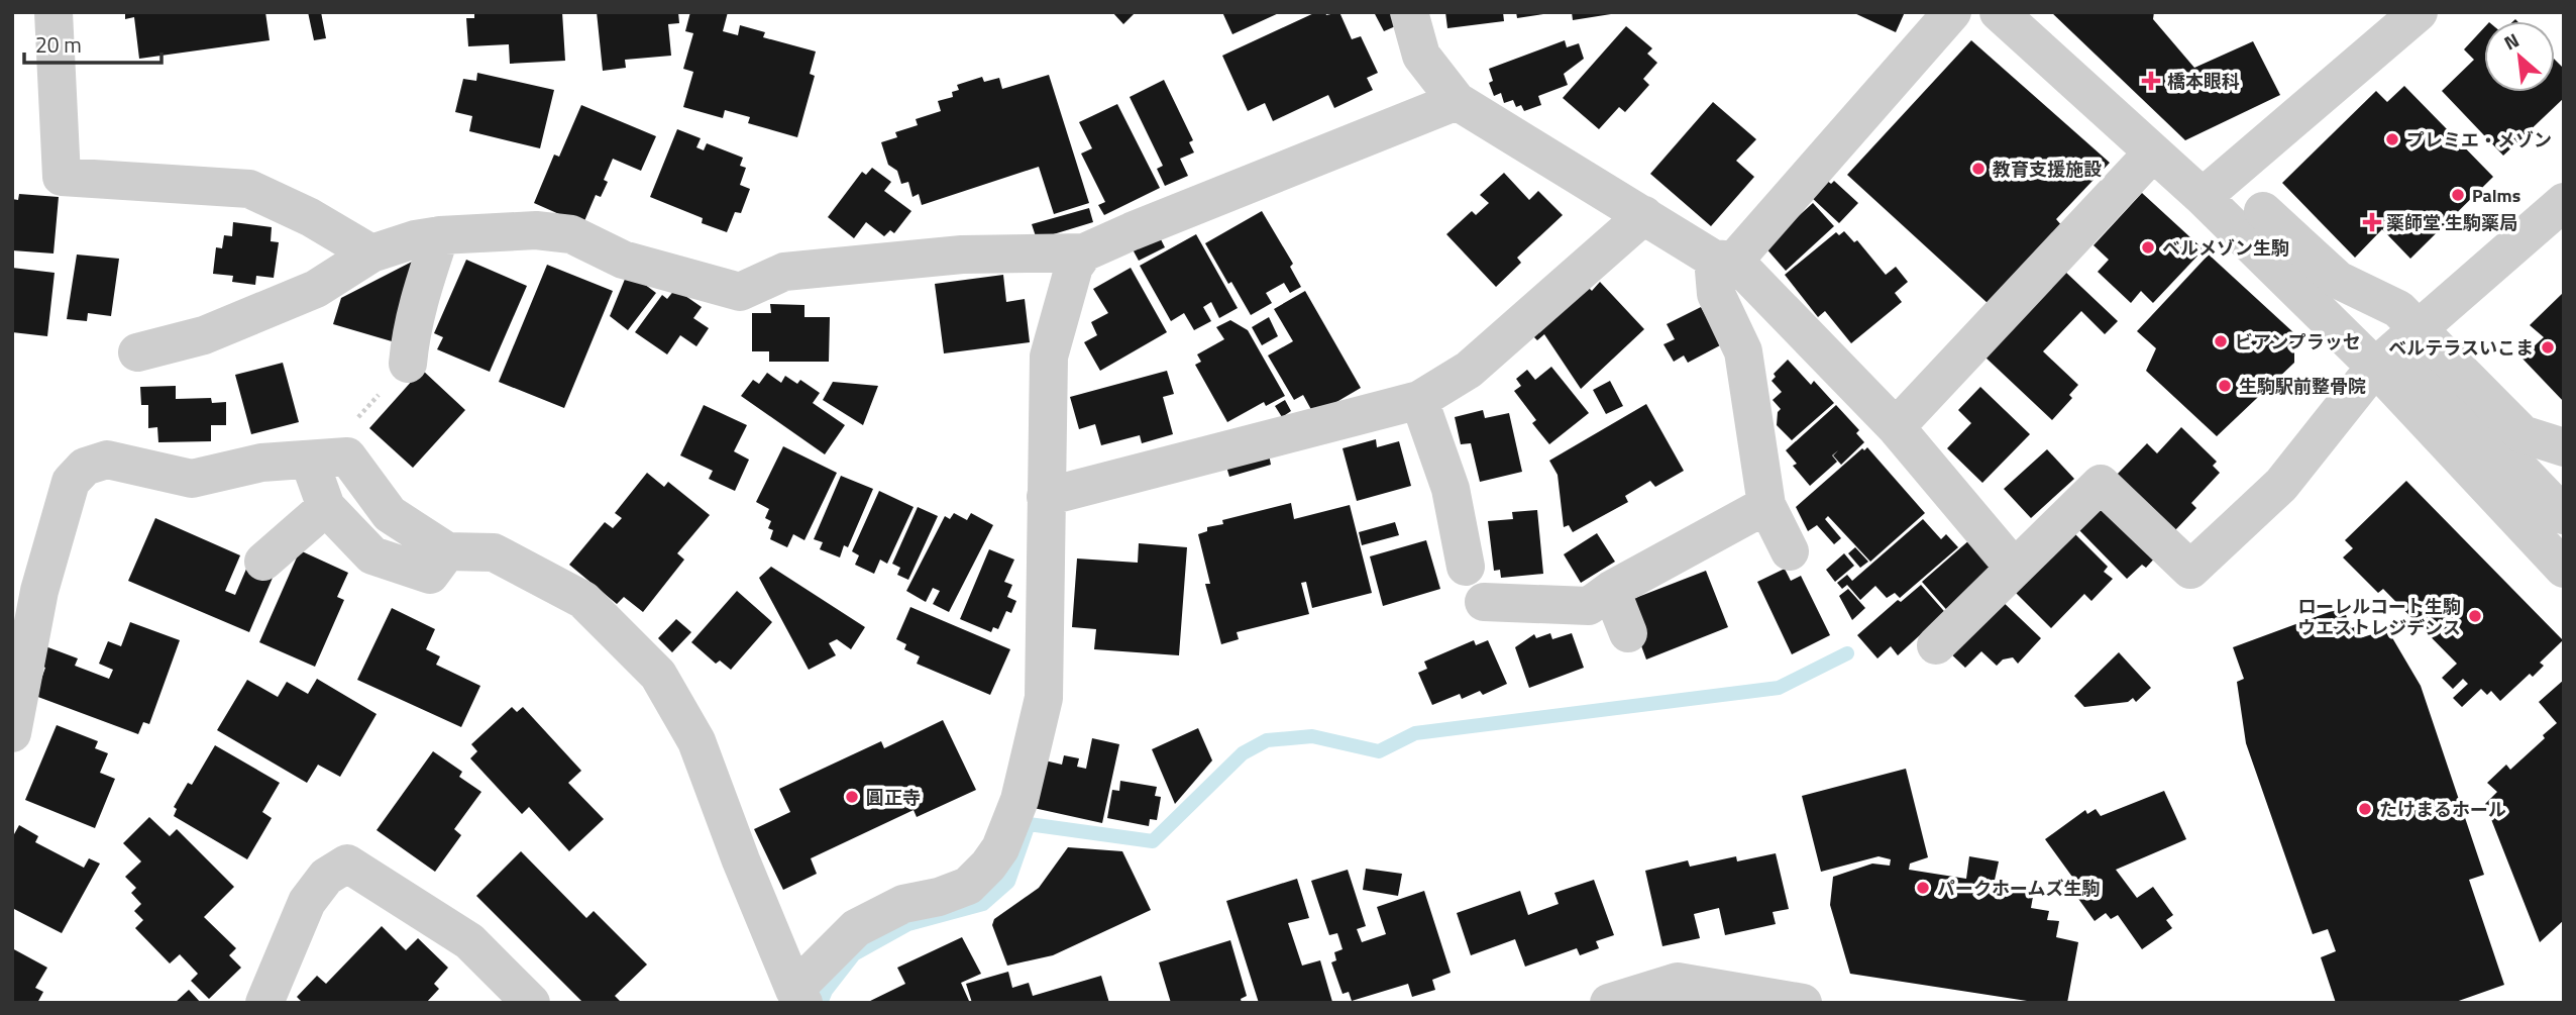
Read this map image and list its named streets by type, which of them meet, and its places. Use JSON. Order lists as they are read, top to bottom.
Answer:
{
  "places": {
    "health": ["橋本眼科", "薬師堂 生駒薬局"],
    "other": [
      "プレミエ・メゾン",
      "教育支援施設",
      "Palms",
      "ベルメゾン生駒",
      "ビアンプラッセ",
      "ベルテラスいこま",
      "生駒駅前整骨院",
      "ローレルコート生駒 ウエストレジデンス",
      "圓正寺",
      "たけまるホール",
      "パークホームズ生駒"
    ]
  },
  "scale_bar": "20 m",
  "north": "top left"
}
